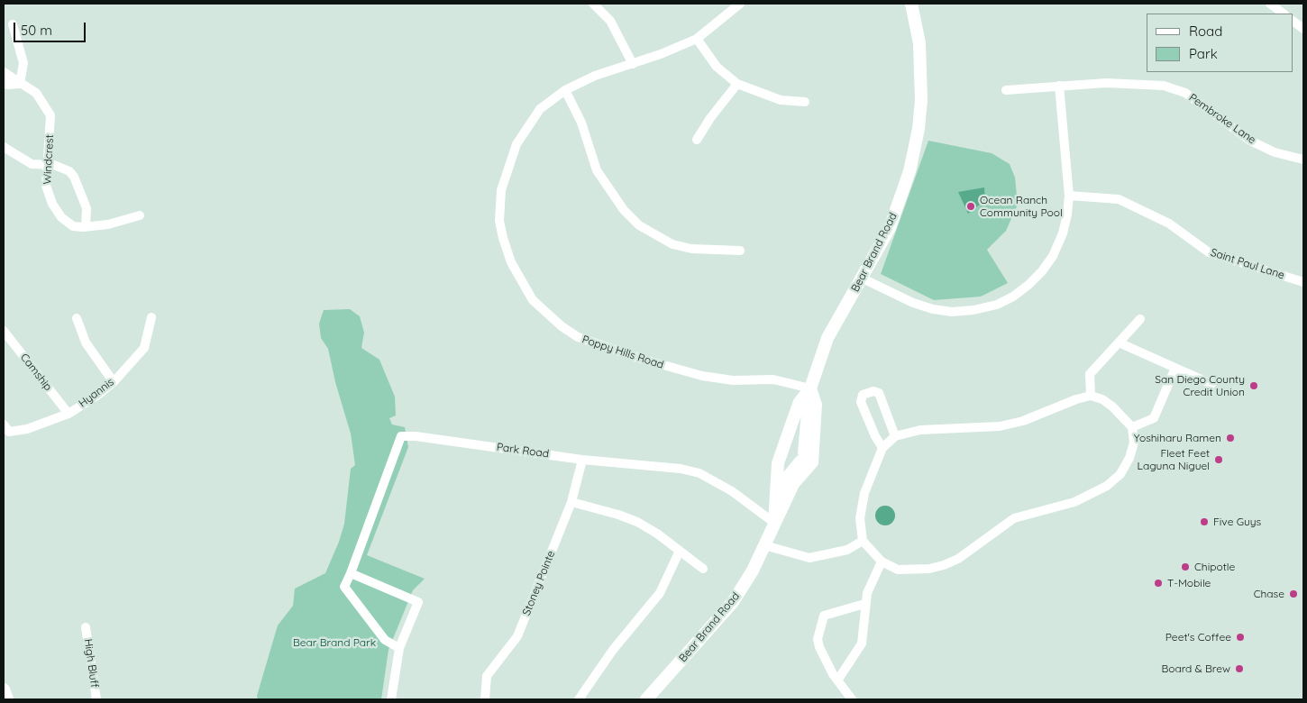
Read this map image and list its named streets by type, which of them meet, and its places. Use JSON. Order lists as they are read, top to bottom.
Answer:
{
  "streets": {
    "street": [
      "Pembroke Lane",
      "Windcrest",
      "Bear Brand Road",
      "Saint Paul Lane",
      "Poppy Hills Road",
      "Camship",
      "Hyannis",
      "Park Road",
      "Stoney Pointe",
      "High Bluff"
    ]
  },
  "crossings": [
    ["Bear Brand Road", "Poppy Hills Road"],
    ["Bear Brand Road", "Park Road"],
    ["Camship", "Hyannis"],
    ["Park Road", "Stoney Pointe"]
  ],
  "parks": ["Bear Brand Park"],
  "places": [
    "Ocean Ranch Community Pool",
    "San Diego County Credit Union",
    "Yoshiharu Ramen",
    "Fleet Feet Laguna Niguel",
    "Five Guys",
    "Chipotle",
    "T-Mobile",
    "Chase",
    "Peet's Coffee",
    "Board & Brew"
  ],
  "legend": ["Road", "Park"],
  "scale_bar": "50 m"
}
